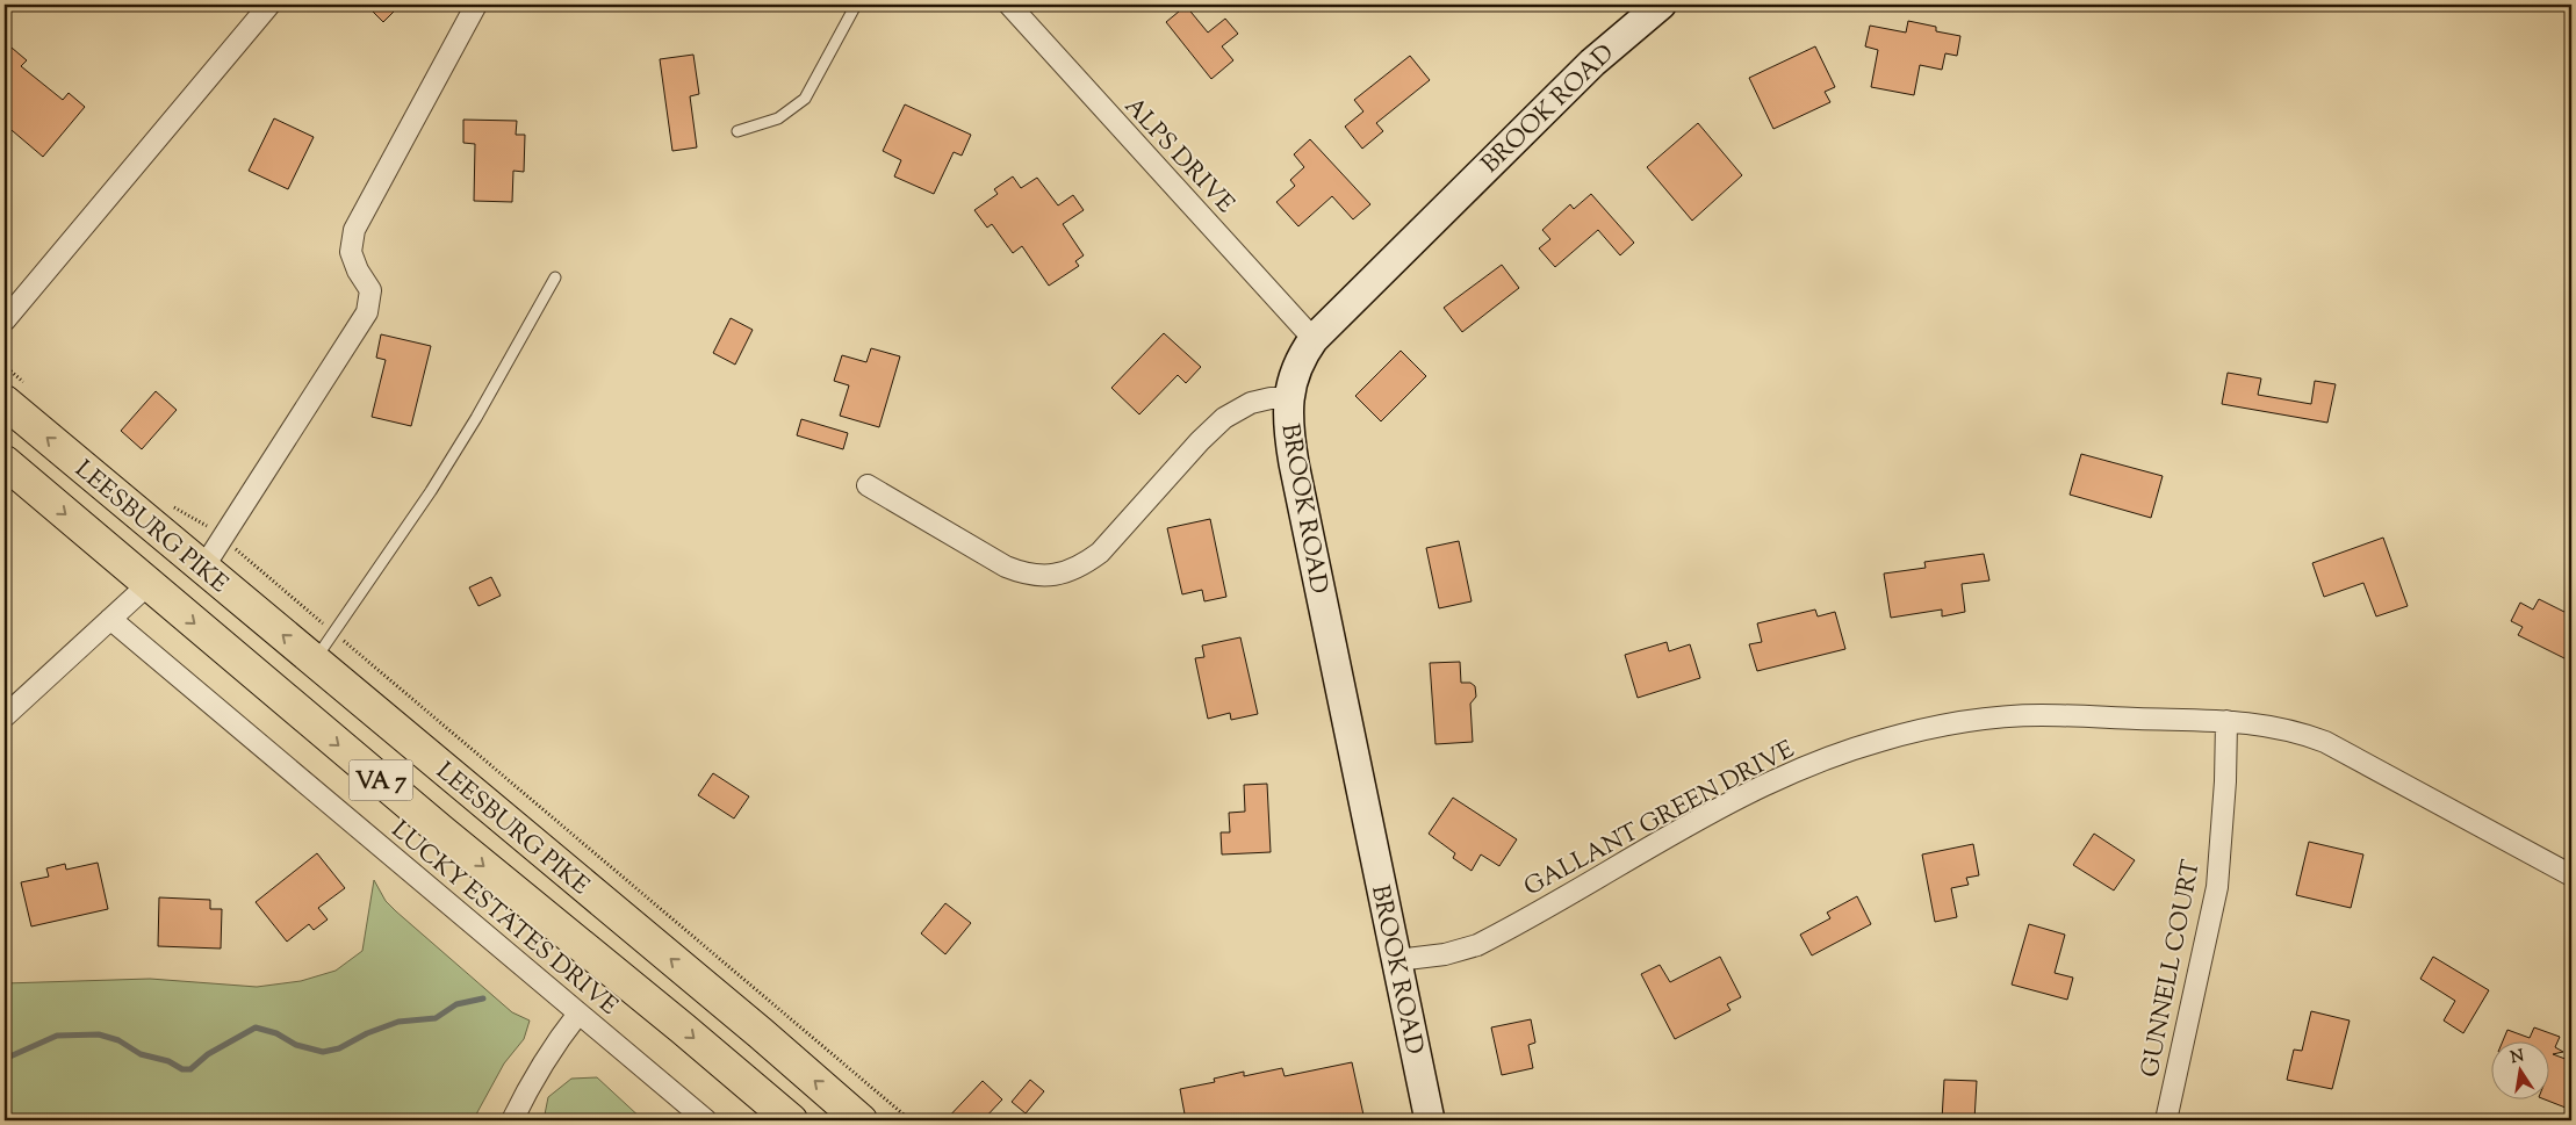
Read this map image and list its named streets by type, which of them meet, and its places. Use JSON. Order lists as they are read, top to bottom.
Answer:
{
  "streets": {
    "highway": ["LEESBURG PIKE", "VA 7"],
    "street": [
      "BROOK ROAD",
      "ALPS DRIVE",
      "GALLANT GREEN DRIVE",
      "LUCKY ESTATES DRIVE",
      "GUNNELL COURT"
    ]
  },
  "crossings": [
    ["BROOK ROAD", "ALPS DRIVE"],
    ["BROOK ROAD", "GALLANT GREEN DRIVE"],
    ["GALLANT GREEN DRIVE", "GUNNELL COURT"]
  ],
  "north": "top"
}
